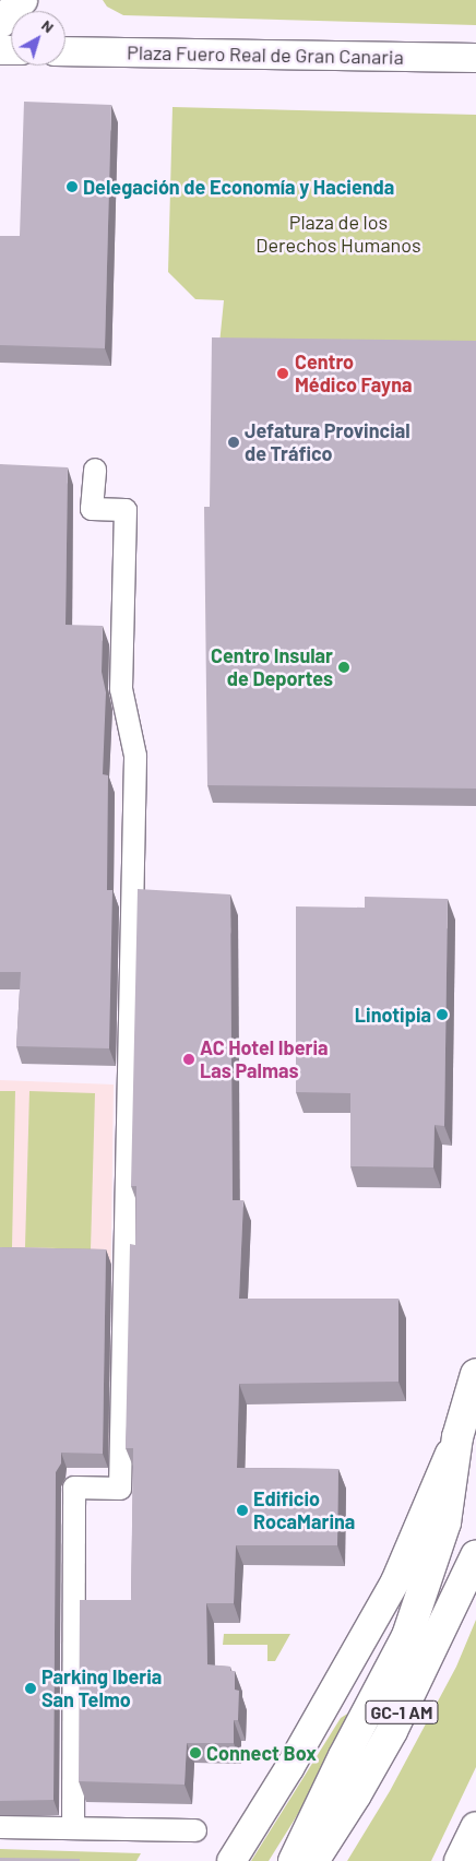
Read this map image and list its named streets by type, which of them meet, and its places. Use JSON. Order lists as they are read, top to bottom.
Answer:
{
  "streets": {
    "main road": ["GC-1 AM"],
    "street": ["Plaza Fuero Real de Gran Canaria"]
  },
  "parks": ["Plaza de los Derechos Humanos"],
  "places": [
    "Delegación de Economía y Hacienda",
    "Centro Médico Fayna",
    "Jefatura Provincial de Tráfico",
    "Centro Insular de Deportes",
    "Linotipia",
    "AC Hotel Iberia Las Palmas",
    "Edificio RocaMarina",
    "Parking Iberia San Telmo",
    "Connect Box"
  ],
  "north": "top right"
}
